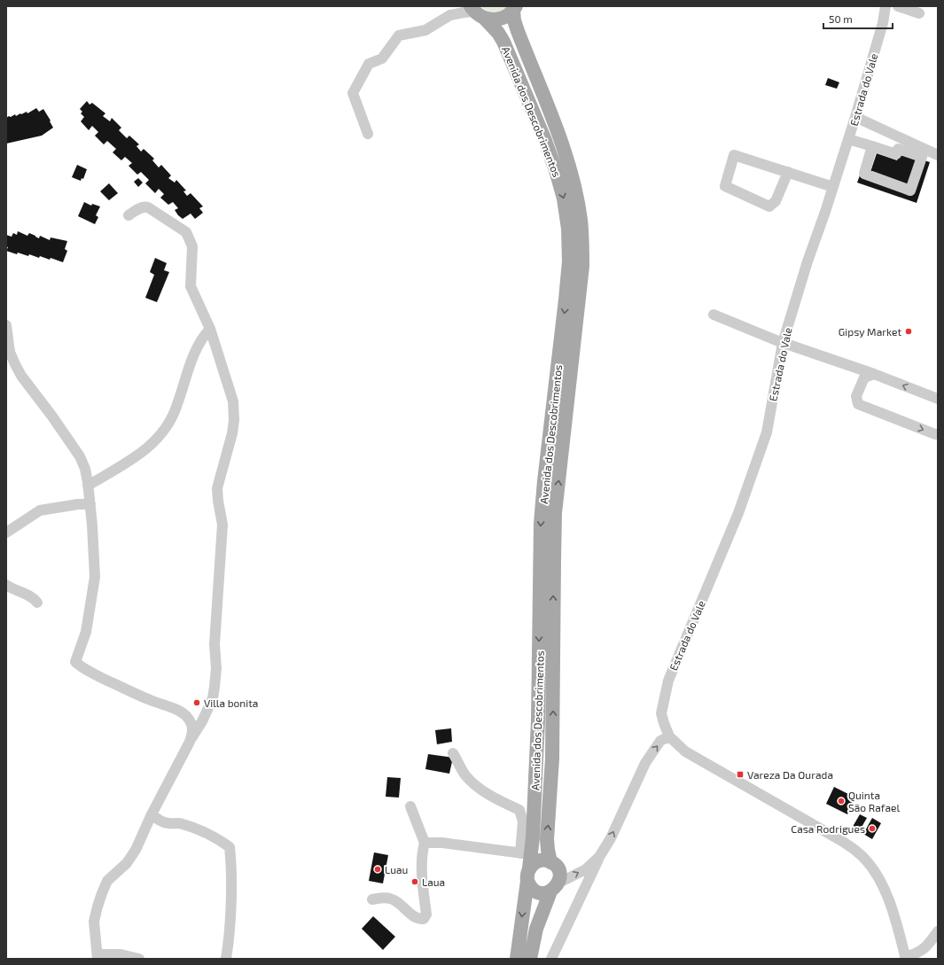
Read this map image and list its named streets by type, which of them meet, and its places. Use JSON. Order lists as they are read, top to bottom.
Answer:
{
  "streets": {
    "main road": ["Avenida dos Descobrimentos"],
    "street": ["Estrada do Vale"]
  },
  "places": {
    "other": [
      "Gipsy Market",
      "Villa bonita",
      "Quinta São Rafael",
      "Casa Rodrigues",
      "Luau",
      "Laua"
    ],
    "transit": ["Vareza Da Ourada"]
  },
  "scale_bar": "50 m"
}
